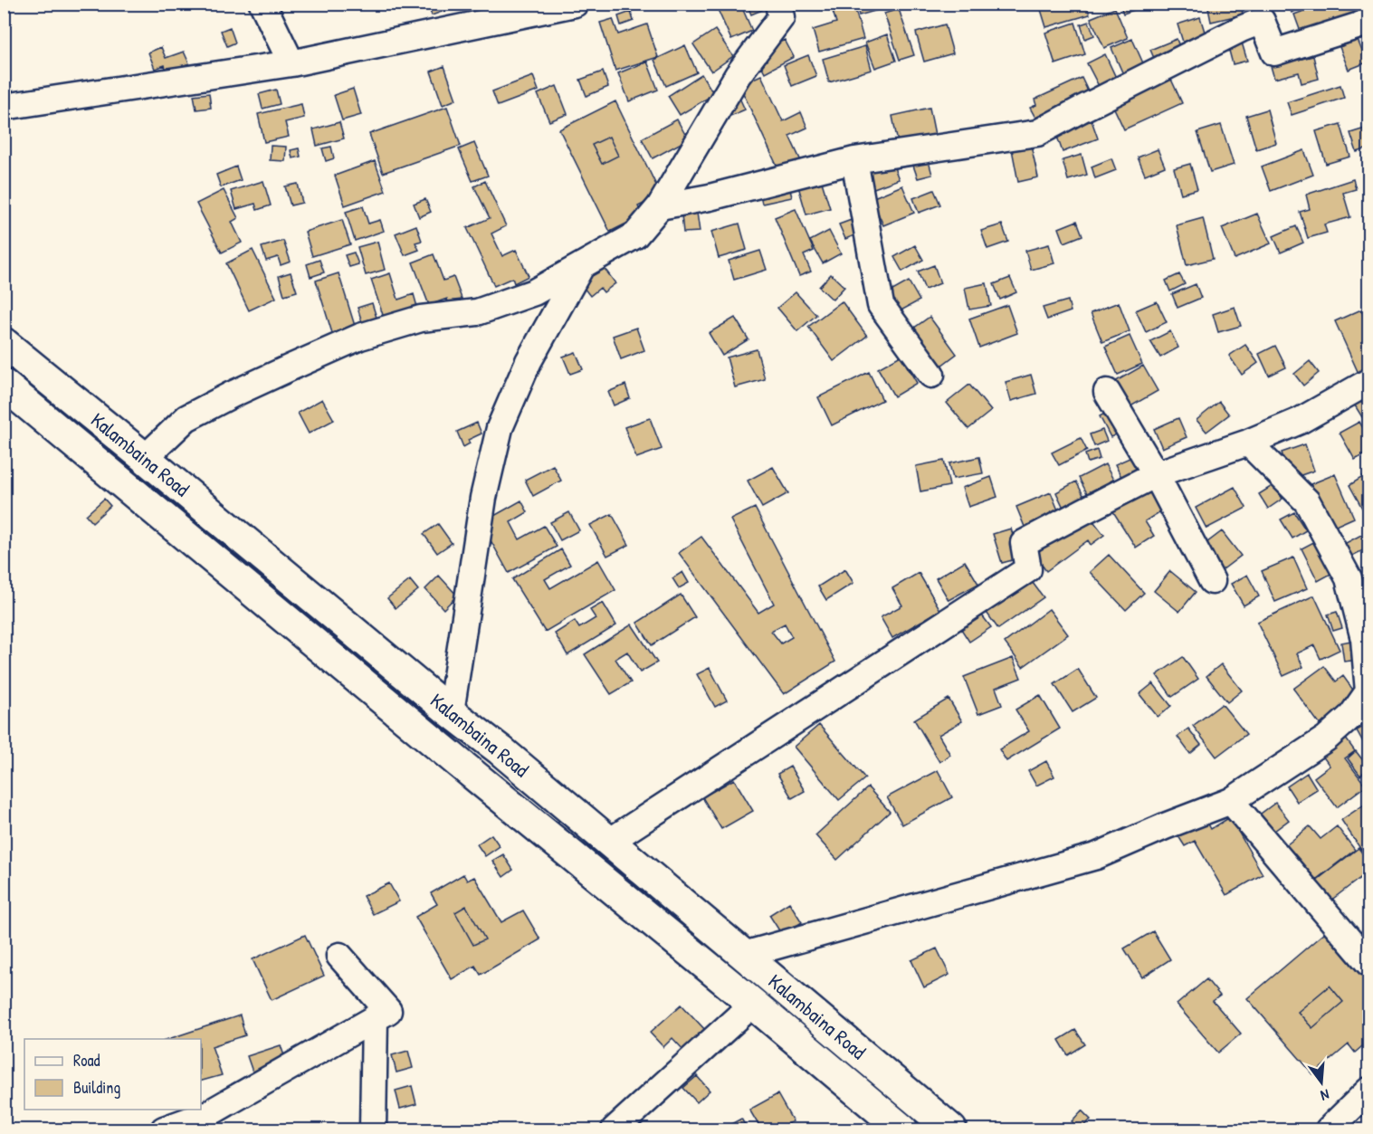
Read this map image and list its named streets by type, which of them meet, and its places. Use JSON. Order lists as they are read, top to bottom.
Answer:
{
  "streets": {
    "main road": ["Kalambaina Road"]
  },
  "legend": ["Road", "Building"],
  "north": "bottom"
}
